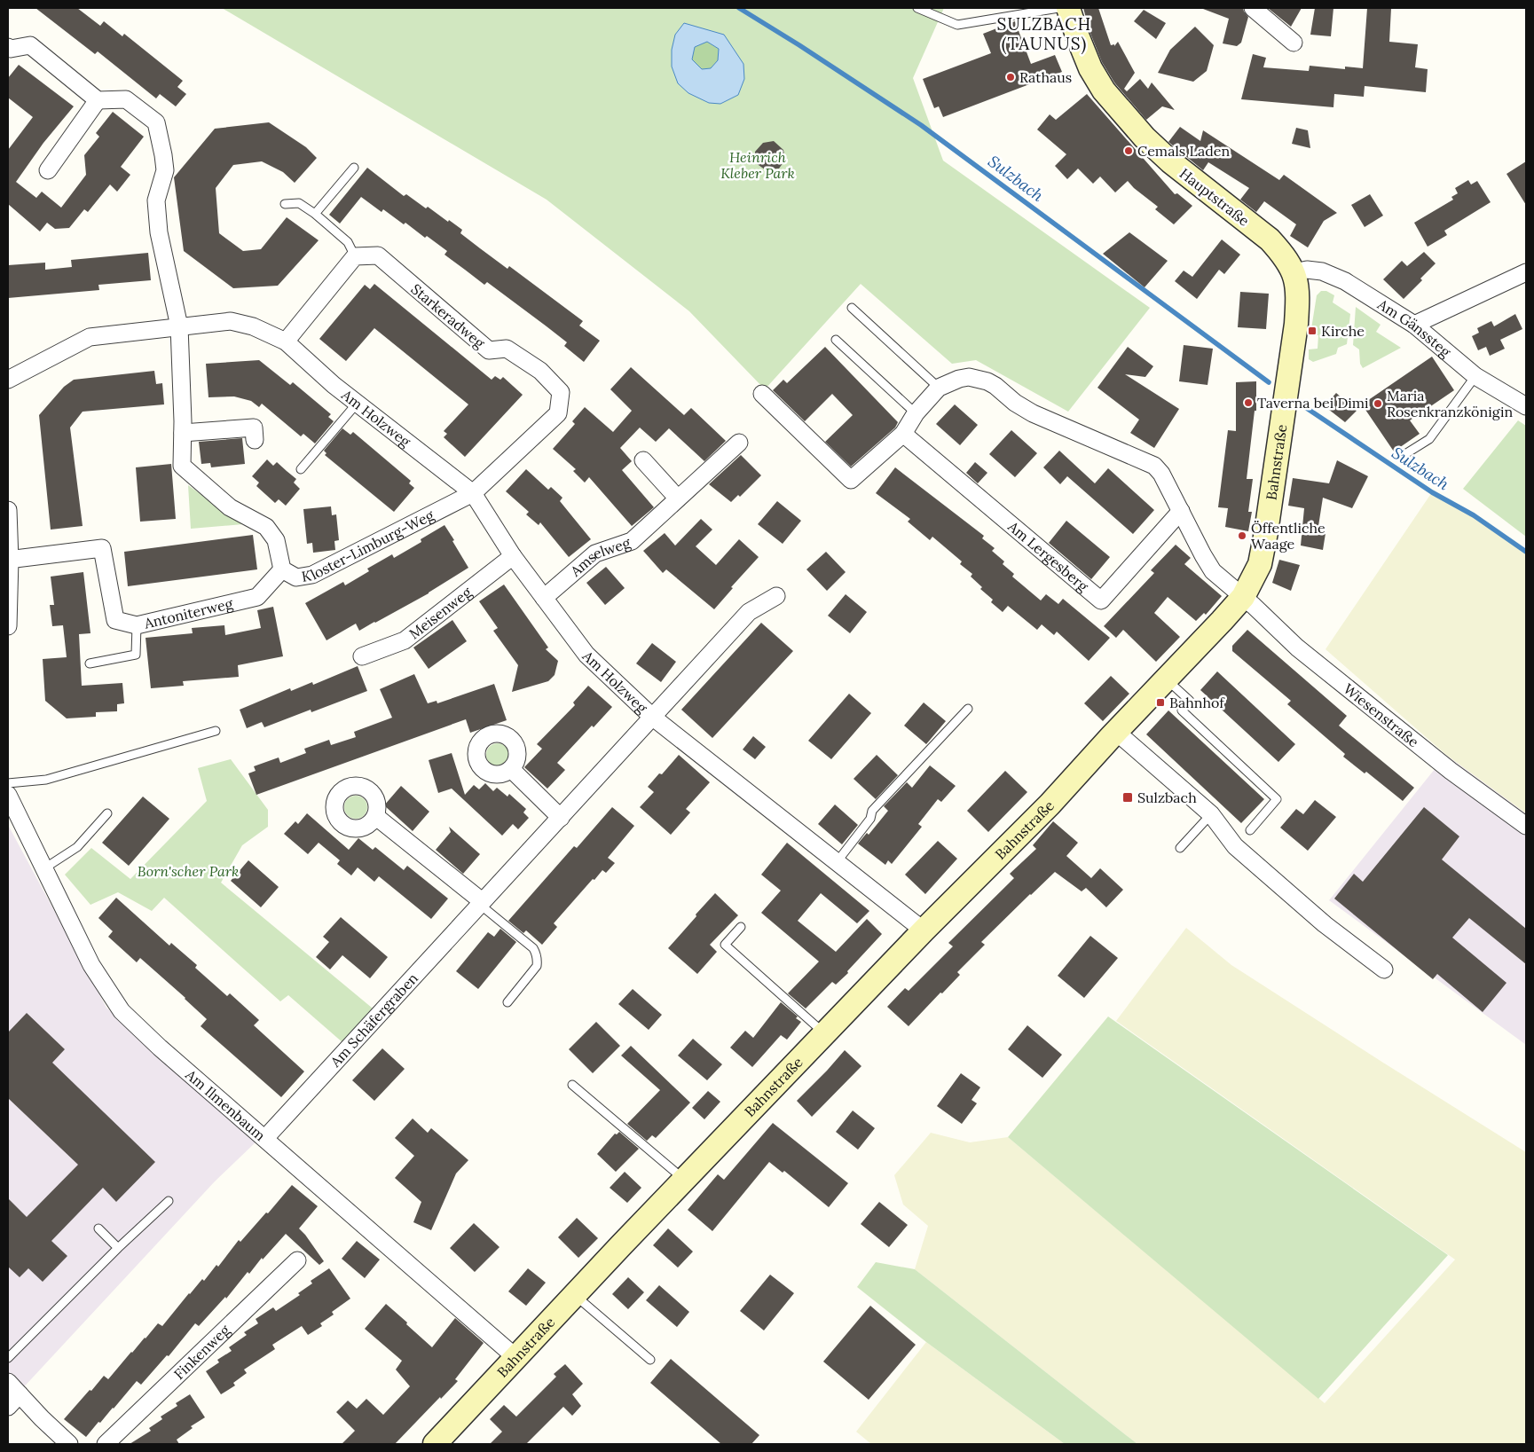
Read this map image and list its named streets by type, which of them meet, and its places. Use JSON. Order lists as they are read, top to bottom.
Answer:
{
  "streets": {
    "street": [
      "Hauptstraße",
      "Starkeradweg",
      "Am Gänssteg",
      "Am Holzweg",
      "Bahnstraße",
      "Kloster-Limburg-Weg",
      "Am Lergesberg",
      "Amselweg",
      "Meisenweg",
      "Antoniterweg",
      "Wiesenstraße",
      "Am Schäfergraben",
      "Am Ilmenbaum",
      "Finkenweg"
    ]
  },
  "crossings": [
    ["Hauptstraße", "Am Gänssteg"],
    ["Hauptstraße", "Bahnstraße"],
    ["Starkeradweg", "Am Holzweg"],
    ["Starkeradweg", "Kloster-Limburg-Weg"],
    ["Am Gänssteg", "Bahnstraße"],
    ["Am Holzweg", "Bahnstraße"],
    ["Am Holzweg", "Kloster-Limburg-Weg"],
    ["Am Holzweg", "Amselweg"],
    ["Am Holzweg", "Meisenweg"],
    ["Am Holzweg", "Am Schäfergraben"],
    ["Bahnstraße", "Wiesenstraße"],
    ["Bahnstraße", "Am Ilmenbaum"],
    ["Kloster-Limburg-Weg", "Antoniterweg"],
    ["Am Schäfergraben", "Am Ilmenbaum"]
  ],
  "districts": ["SULZBACH (TAUNUS)"],
  "water": ["Sulzbach"],
  "parks": ["Heinrich Kleber Park", "Born'scher Park"],
  "places": {
    "other": [
      "Rathaus",
      "Cemals Laden",
      "Taverna bei Dimi",
      "Maria Rosenkranzkönigin",
      "Öffentliche Waage"
    ],
    "transit": ["Kirche", "Bahnhof", "Sulzbach"]
  }
}
